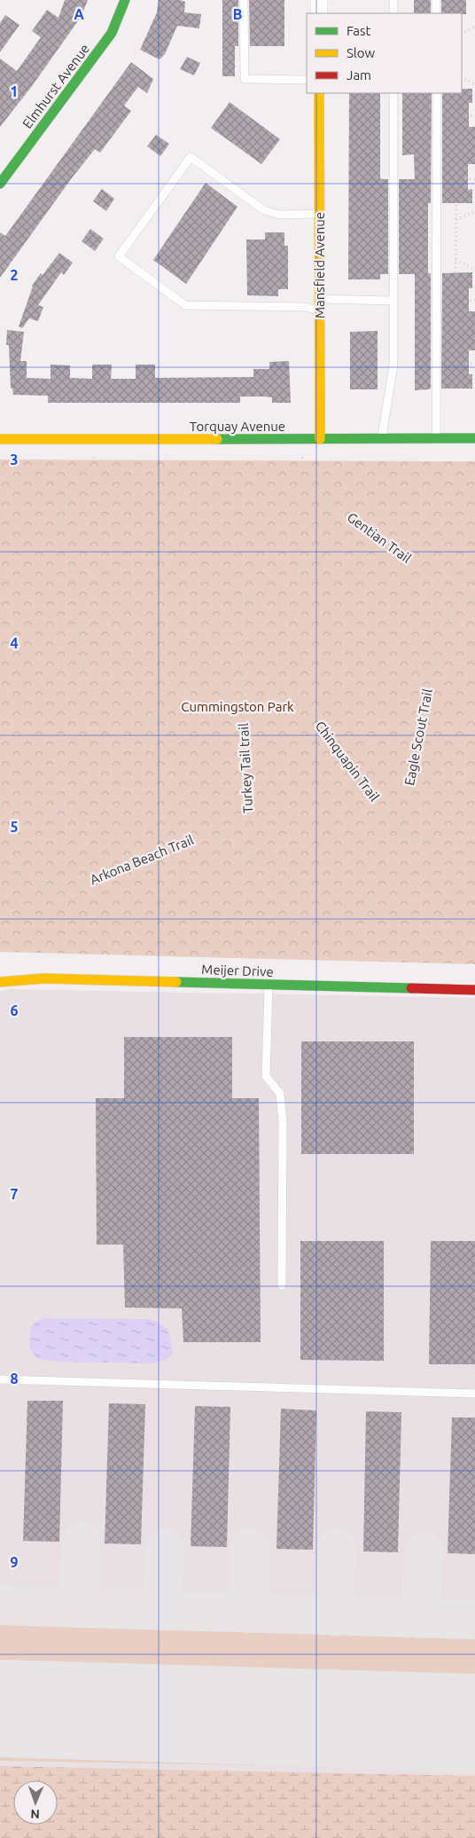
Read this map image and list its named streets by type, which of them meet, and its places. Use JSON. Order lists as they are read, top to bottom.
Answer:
{
  "streets": {
    "street": [
      "Elmhurst Avenue",
      "Mansfield Avenue",
      "Torquay Avenue",
      "Meijer Drive"
    ],
    "path": [
      "Gentian Trail",
      "Eagle Scout Trail",
      "Chinquapin Trail",
      "Turkey Tail trail",
      "Arkona Beach Trail"
    ]
  },
  "crossings": [
    ["Mansfield Avenue", "Torquay Avenue"],
    ["Gentian Trail", "Eagle Scout Trail"],
    ["Eagle Scout Trail", "Chinquapin Trail"],
    ["Chinquapin Trail", "Turkey Tail trail"],
    ["Turkey Tail trail", "Arkona Beach Trail"]
  ],
  "parks": ["Cummingston Park"],
  "legend": ["Fast", "Slow", "Jam"],
  "north": "bottom",
  "grid": {
    "columns": ["A", "B"],
    "rows": [
      "1",
      "2",
      "3",
      "4",
      "5",
      "6",
      "7",
      "8",
      "9"
    ]
  }
}
